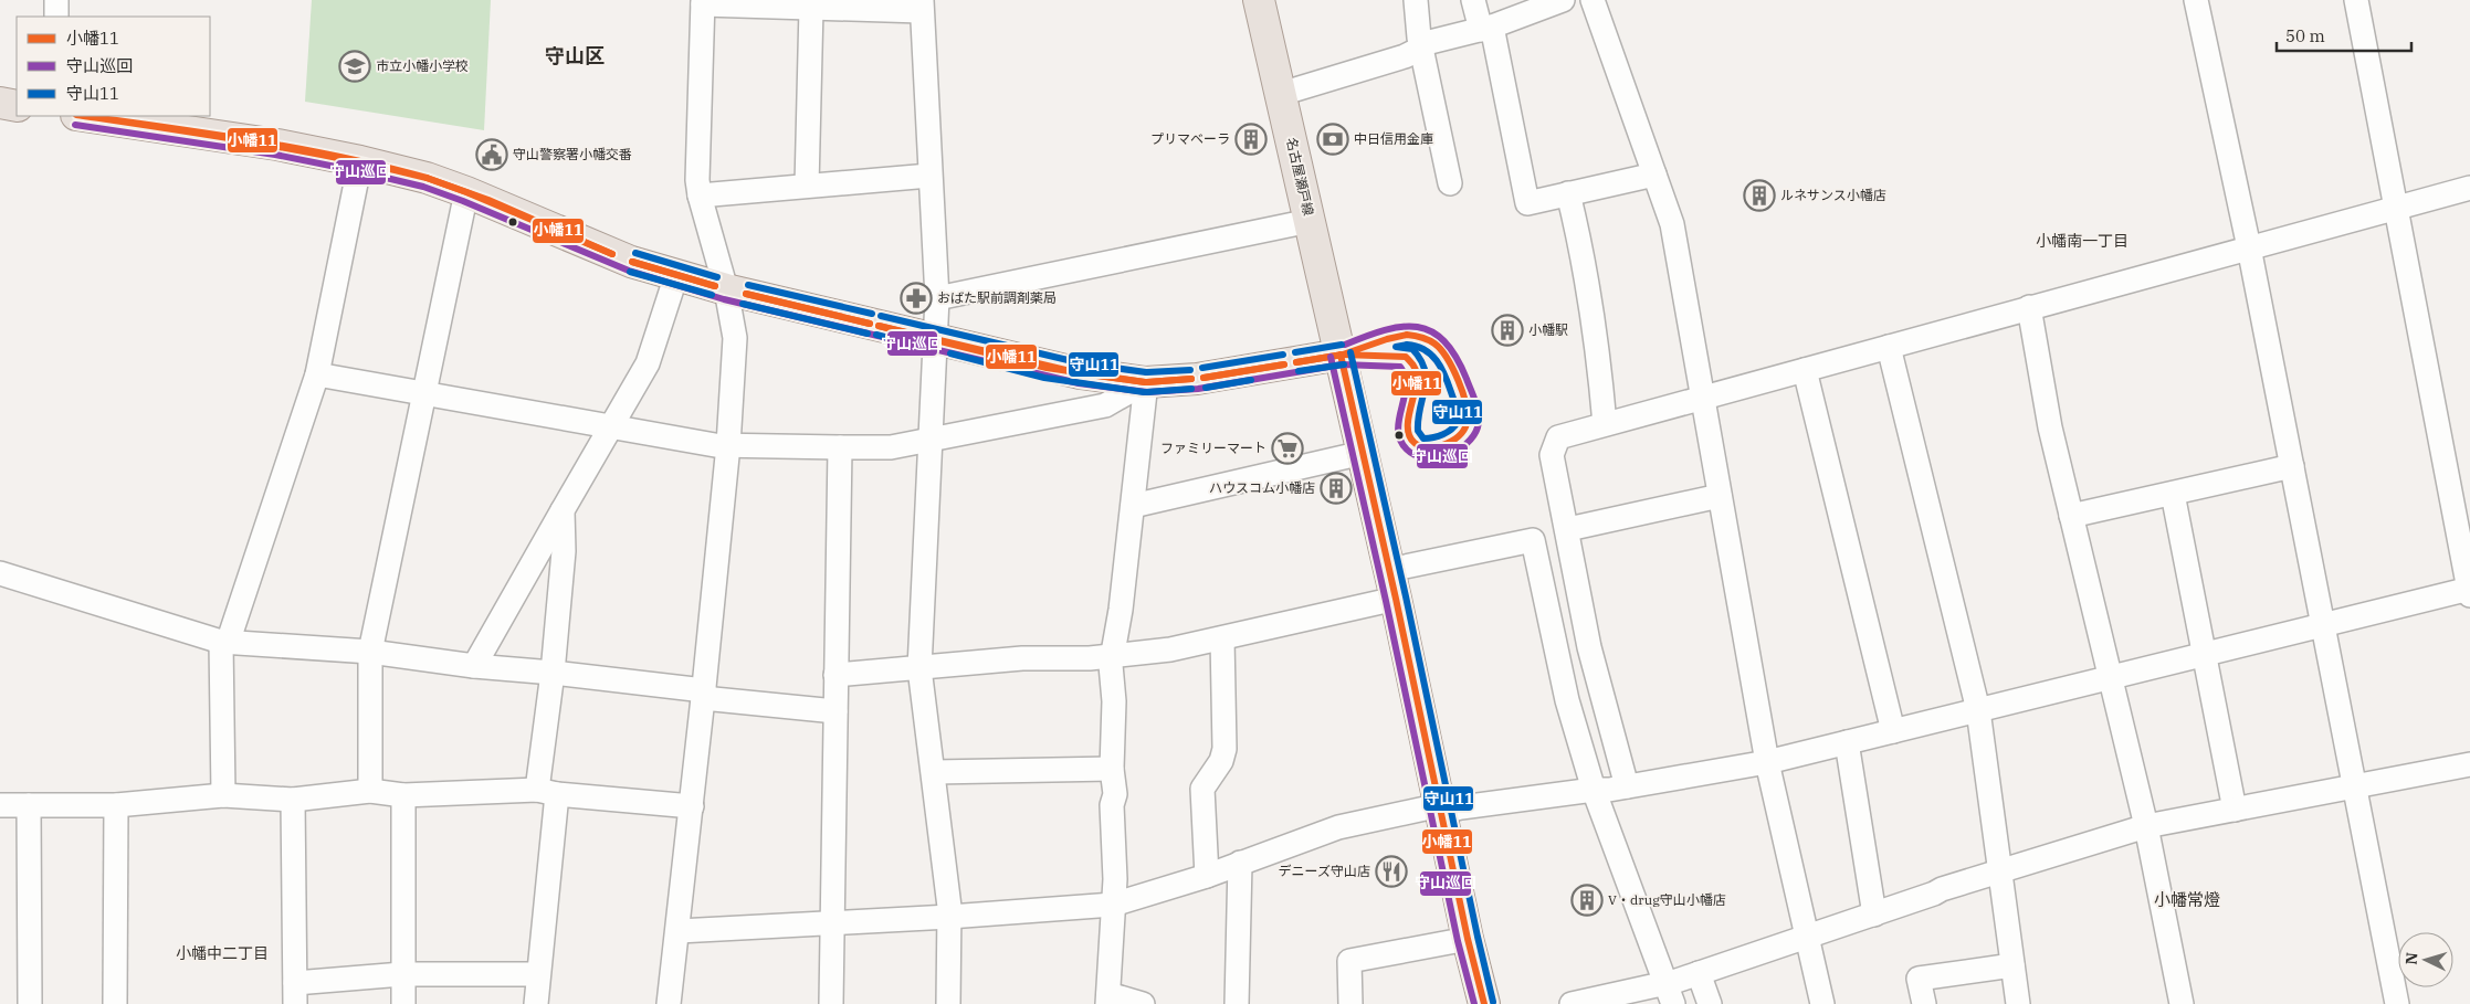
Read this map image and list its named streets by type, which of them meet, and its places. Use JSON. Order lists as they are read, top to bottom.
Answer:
{
  "streets": {
    "main road": ["名古屋瀬戸線"]
  },
  "districts": [
    "守山区",
    "小幡南一丁目",
    "小幡常燈",
    "小幡中二丁目"
  ],
  "places": {
    "school or university": ["市立小幡小学校"],
    "building": [
      "プリマベーラ",
      "ルネサンス小幡店",
      "小幡駅",
      "ハウスコム小幡店",
      "V・drug守山小幡店"
    ],
    "bank": ["中日信用金庫"],
    "public building": ["守山警察署小幡交番"],
    "pharmacy": ["おばた駅前調剤薬局"],
    "supermarket": ["ファミリーマート"],
    "restaurant": ["デニーズ守山店"]
  },
  "lines": ["transit line 小幡11", "transit line 守山巡回", "transit line 守山11"],
  "legend": ["小幡11", "守山巡回", "守山11"],
  "scale_bar": "50 m",
  "north": "left"
}
